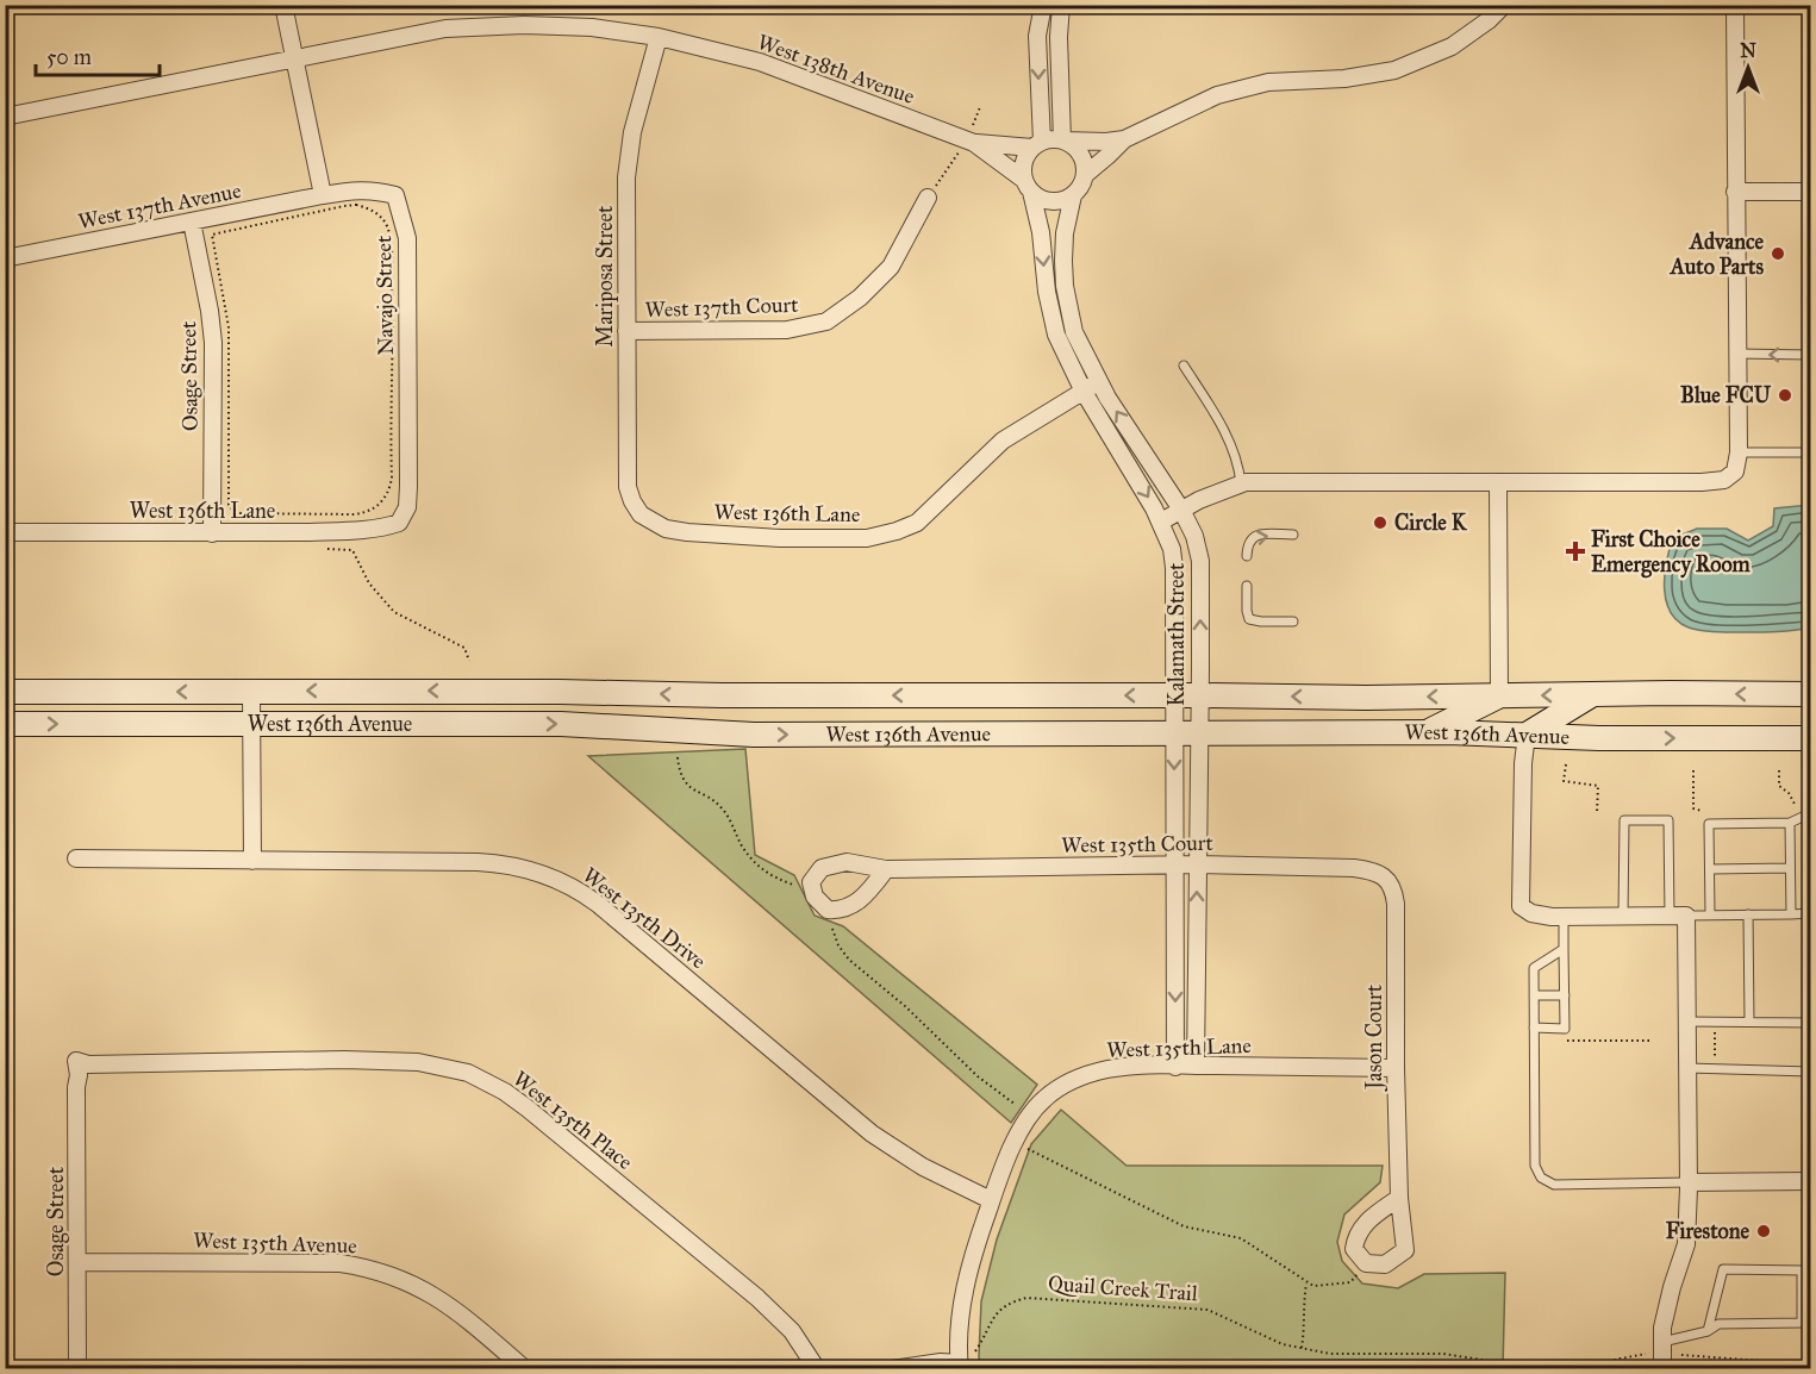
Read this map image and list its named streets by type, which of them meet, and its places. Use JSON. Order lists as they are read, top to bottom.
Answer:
{
  "streets": {
    "main road": ["West 136th Avenue"],
    "street": [
      "West 138th Avenue",
      "West 137th Avenue",
      "Mariposa Street",
      "Navajo Street",
      "West 137th Court",
      "Osage Street",
      "West 136th Lane",
      "Kalamath Street",
      "West 135th Court",
      "West 135th Drive",
      "Jason Court",
      "West 135th Lane",
      "West 135th Place",
      "West 135th Avenue"
    ],
    "path": ["Quail Creek Trail"]
  },
  "crossings": [
    ["West 138th Avenue", "Mariposa Street"],
    ["West 138th Avenue", "Kalamath Street"],
    ["West 137th Avenue", "Navajo Street"],
    ["West 137th Avenue", "Osage Street"],
    ["Mariposa Street", "West 137th Court"],
    ["Mariposa Street", "West 136th Lane"],
    ["Navajo Street", "West 136th Lane"],
    ["Osage Street", "West 136th Lane"],
    ["Osage Street", "West 135th Place"],
    ["Osage Street", "West 135th Avenue"],
    ["West 136th Lane", "Kalamath Street"],
    ["Kalamath Street", "West 136th Avenue"],
    ["Kalamath Street", "West 135th Court"],
    ["Kalamath Street", "West 135th Lane"],
    ["West 135th Court", "Jason Court"],
    ["West 135th Drive", "West 135th Lane"],
    ["Jason Court", "West 135th Lane"]
  ],
  "places": {
    "other": [
      "Advance Auto Parts",
      "Blue FCU",
      "Circle K",
      "Firestone"
    ],
    "health": ["First Choice Emergency Room"]
  },
  "scale_bar": "50 m",
  "north": "top"
}
